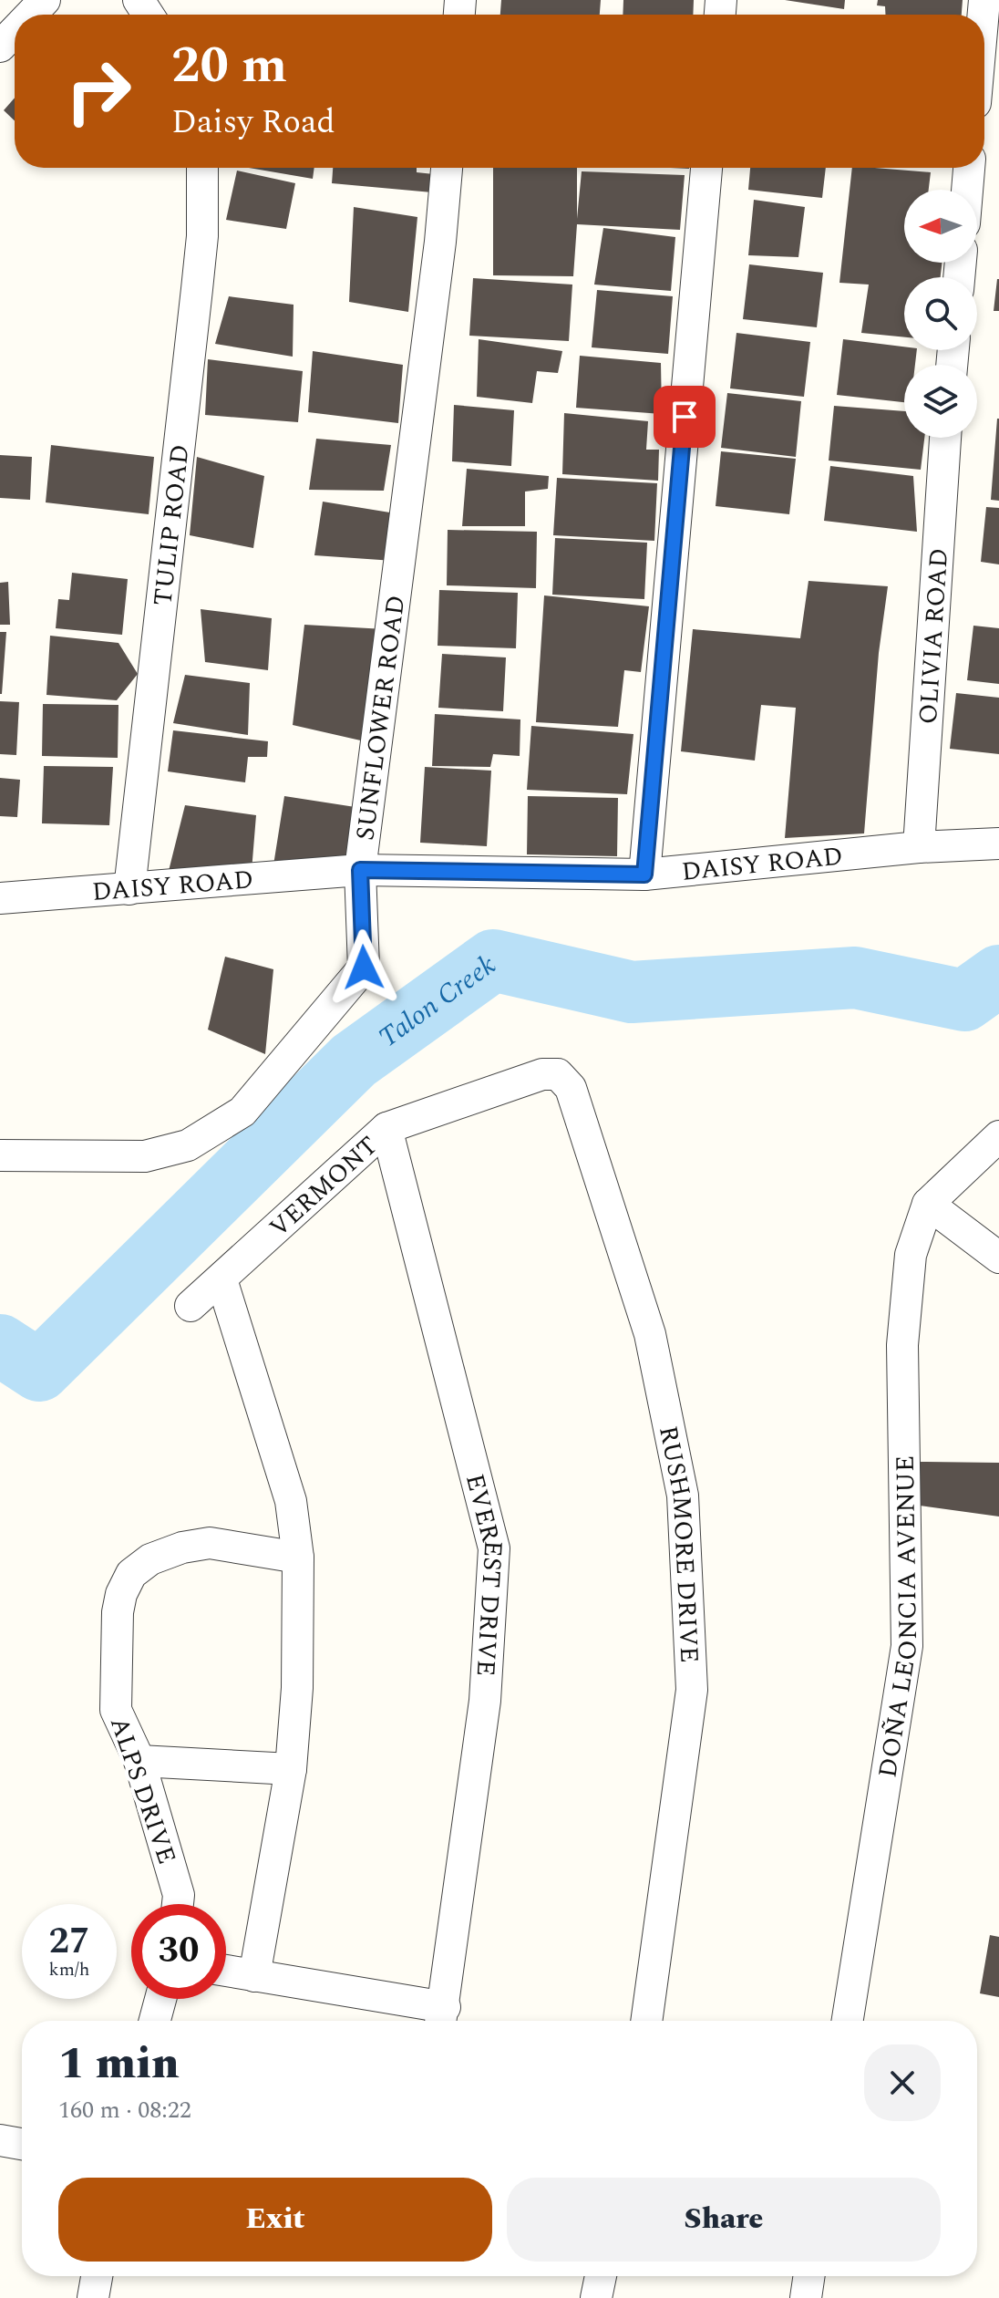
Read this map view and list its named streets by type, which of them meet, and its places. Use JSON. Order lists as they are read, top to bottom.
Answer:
{
  "streets": {
    "street": [
      "TULIP ROAD",
      "OLIVIA ROAD",
      "SUNFLOWER ROAD",
      "DAISY ROAD",
      "VERMONT",
      "RUSHMORE DRIVE",
      "EVEREST DRIVE",
      "DOÑA LEONCIA AVENUE",
      "ALPS DRIVE"
    ]
  },
  "crossings": [
    ["TULIP ROAD", "DAISY ROAD"],
    ["OLIVIA ROAD", "DAISY ROAD"],
    ["SUNFLOWER ROAD", "DAISY ROAD"],
    ["VERMONT", "RUSHMORE DRIVE"],
    ["VERMONT", "EVEREST DRIVE"]
  ],
  "water": ["Talon Creek"],
  "north": "left",
  "page": {
    "turn": ["20 m", "Daisy Road"],
    "speed": "27 km/h",
    "limit": "30",
    "heading": ["1 min", "160 m · 08:22"],
    "buttons": ["Exit", "Share"]
  }
}
